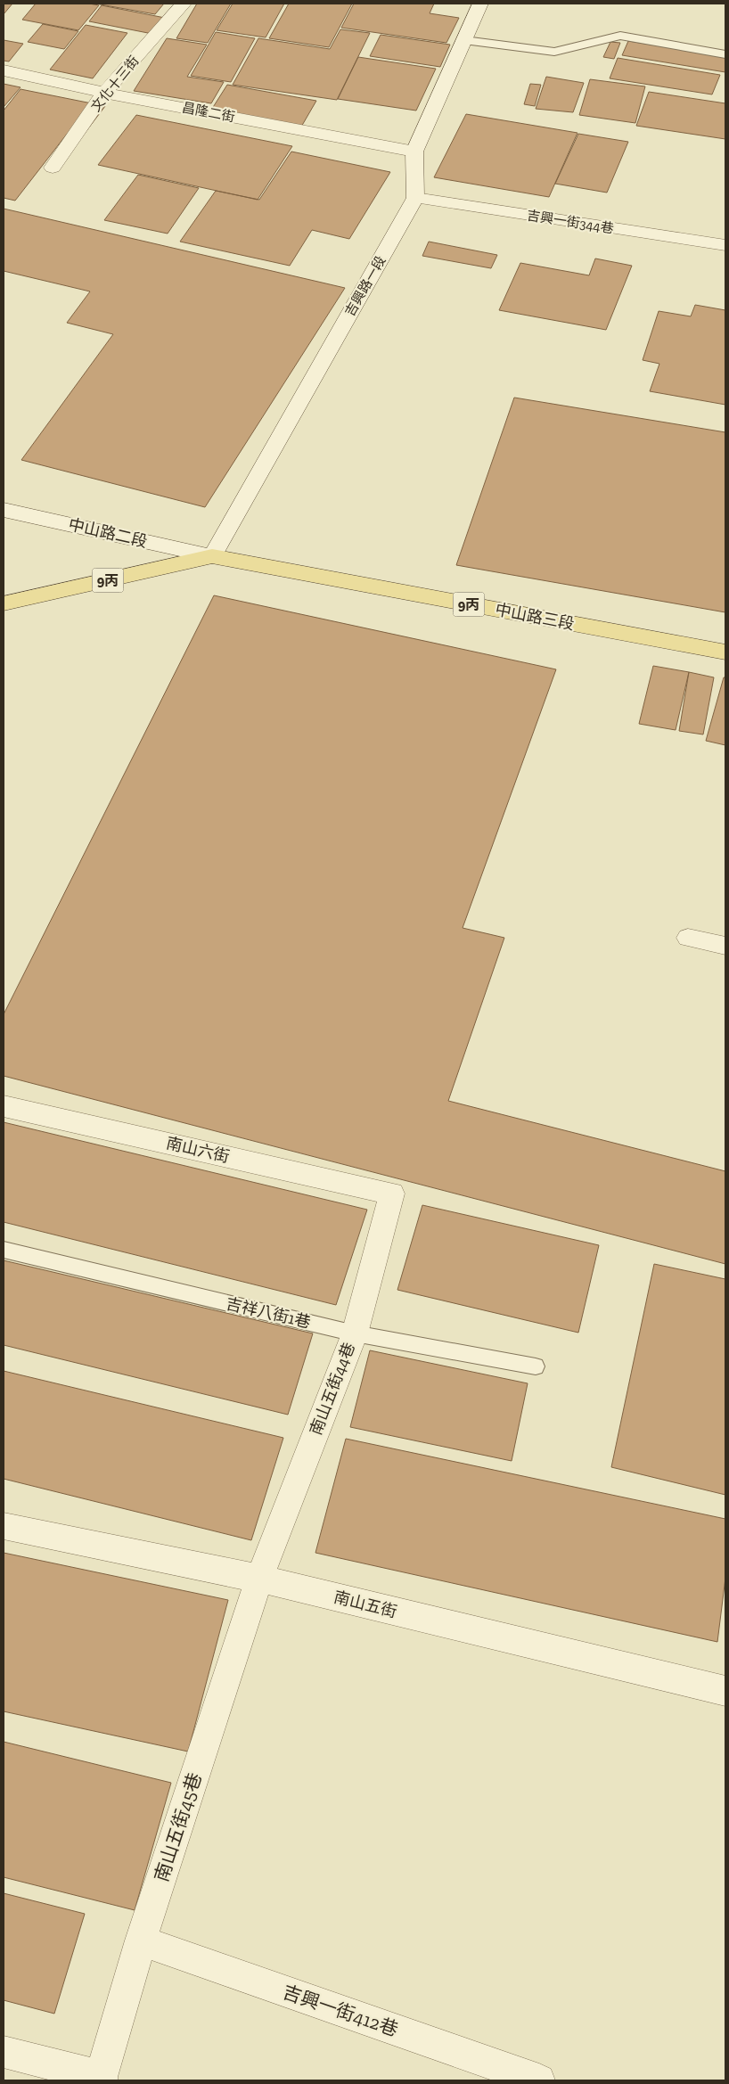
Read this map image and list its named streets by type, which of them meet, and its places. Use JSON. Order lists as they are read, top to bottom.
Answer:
{
  "streets": {
    "main road": ["9丙", "中山路三段"],
    "street": [
      "文化十三街",
      "昌隆二街",
      "吉興一街344巷",
      "吉興路一段",
      "中山路二段",
      "南山六街",
      "南山五街44巷",
      "南山五街",
      "南山五街45巷",
      "吉興一街412巷"
    ],
    "lane": ["吉祥八街1巷"]
  },
  "crossings": [
    ["文化十三街", "昌隆二街"],
    ["吉興一街344巷", "吉興路一段"],
    ["吉興路一段", "中山路二段"],
    ["吉興路一段", "9丙"],
    ["吉興路一段", "中山路三段"],
    ["中山路二段", "9丙"],
    ["中山路二段", "中山路三段"],
    ["9丙", "中山路三段"],
    ["南山六街", "南山五街44巷"],
    ["吉祥八街1巷", "南山五街44巷"],
    ["南山五街44巷", "南山五街"],
    ["南山五街44巷", "南山五街45巷"],
    ["南山五街", "南山五街45巷"],
    ["南山五街45巷", "吉興一街412巷"]
  ]
}
